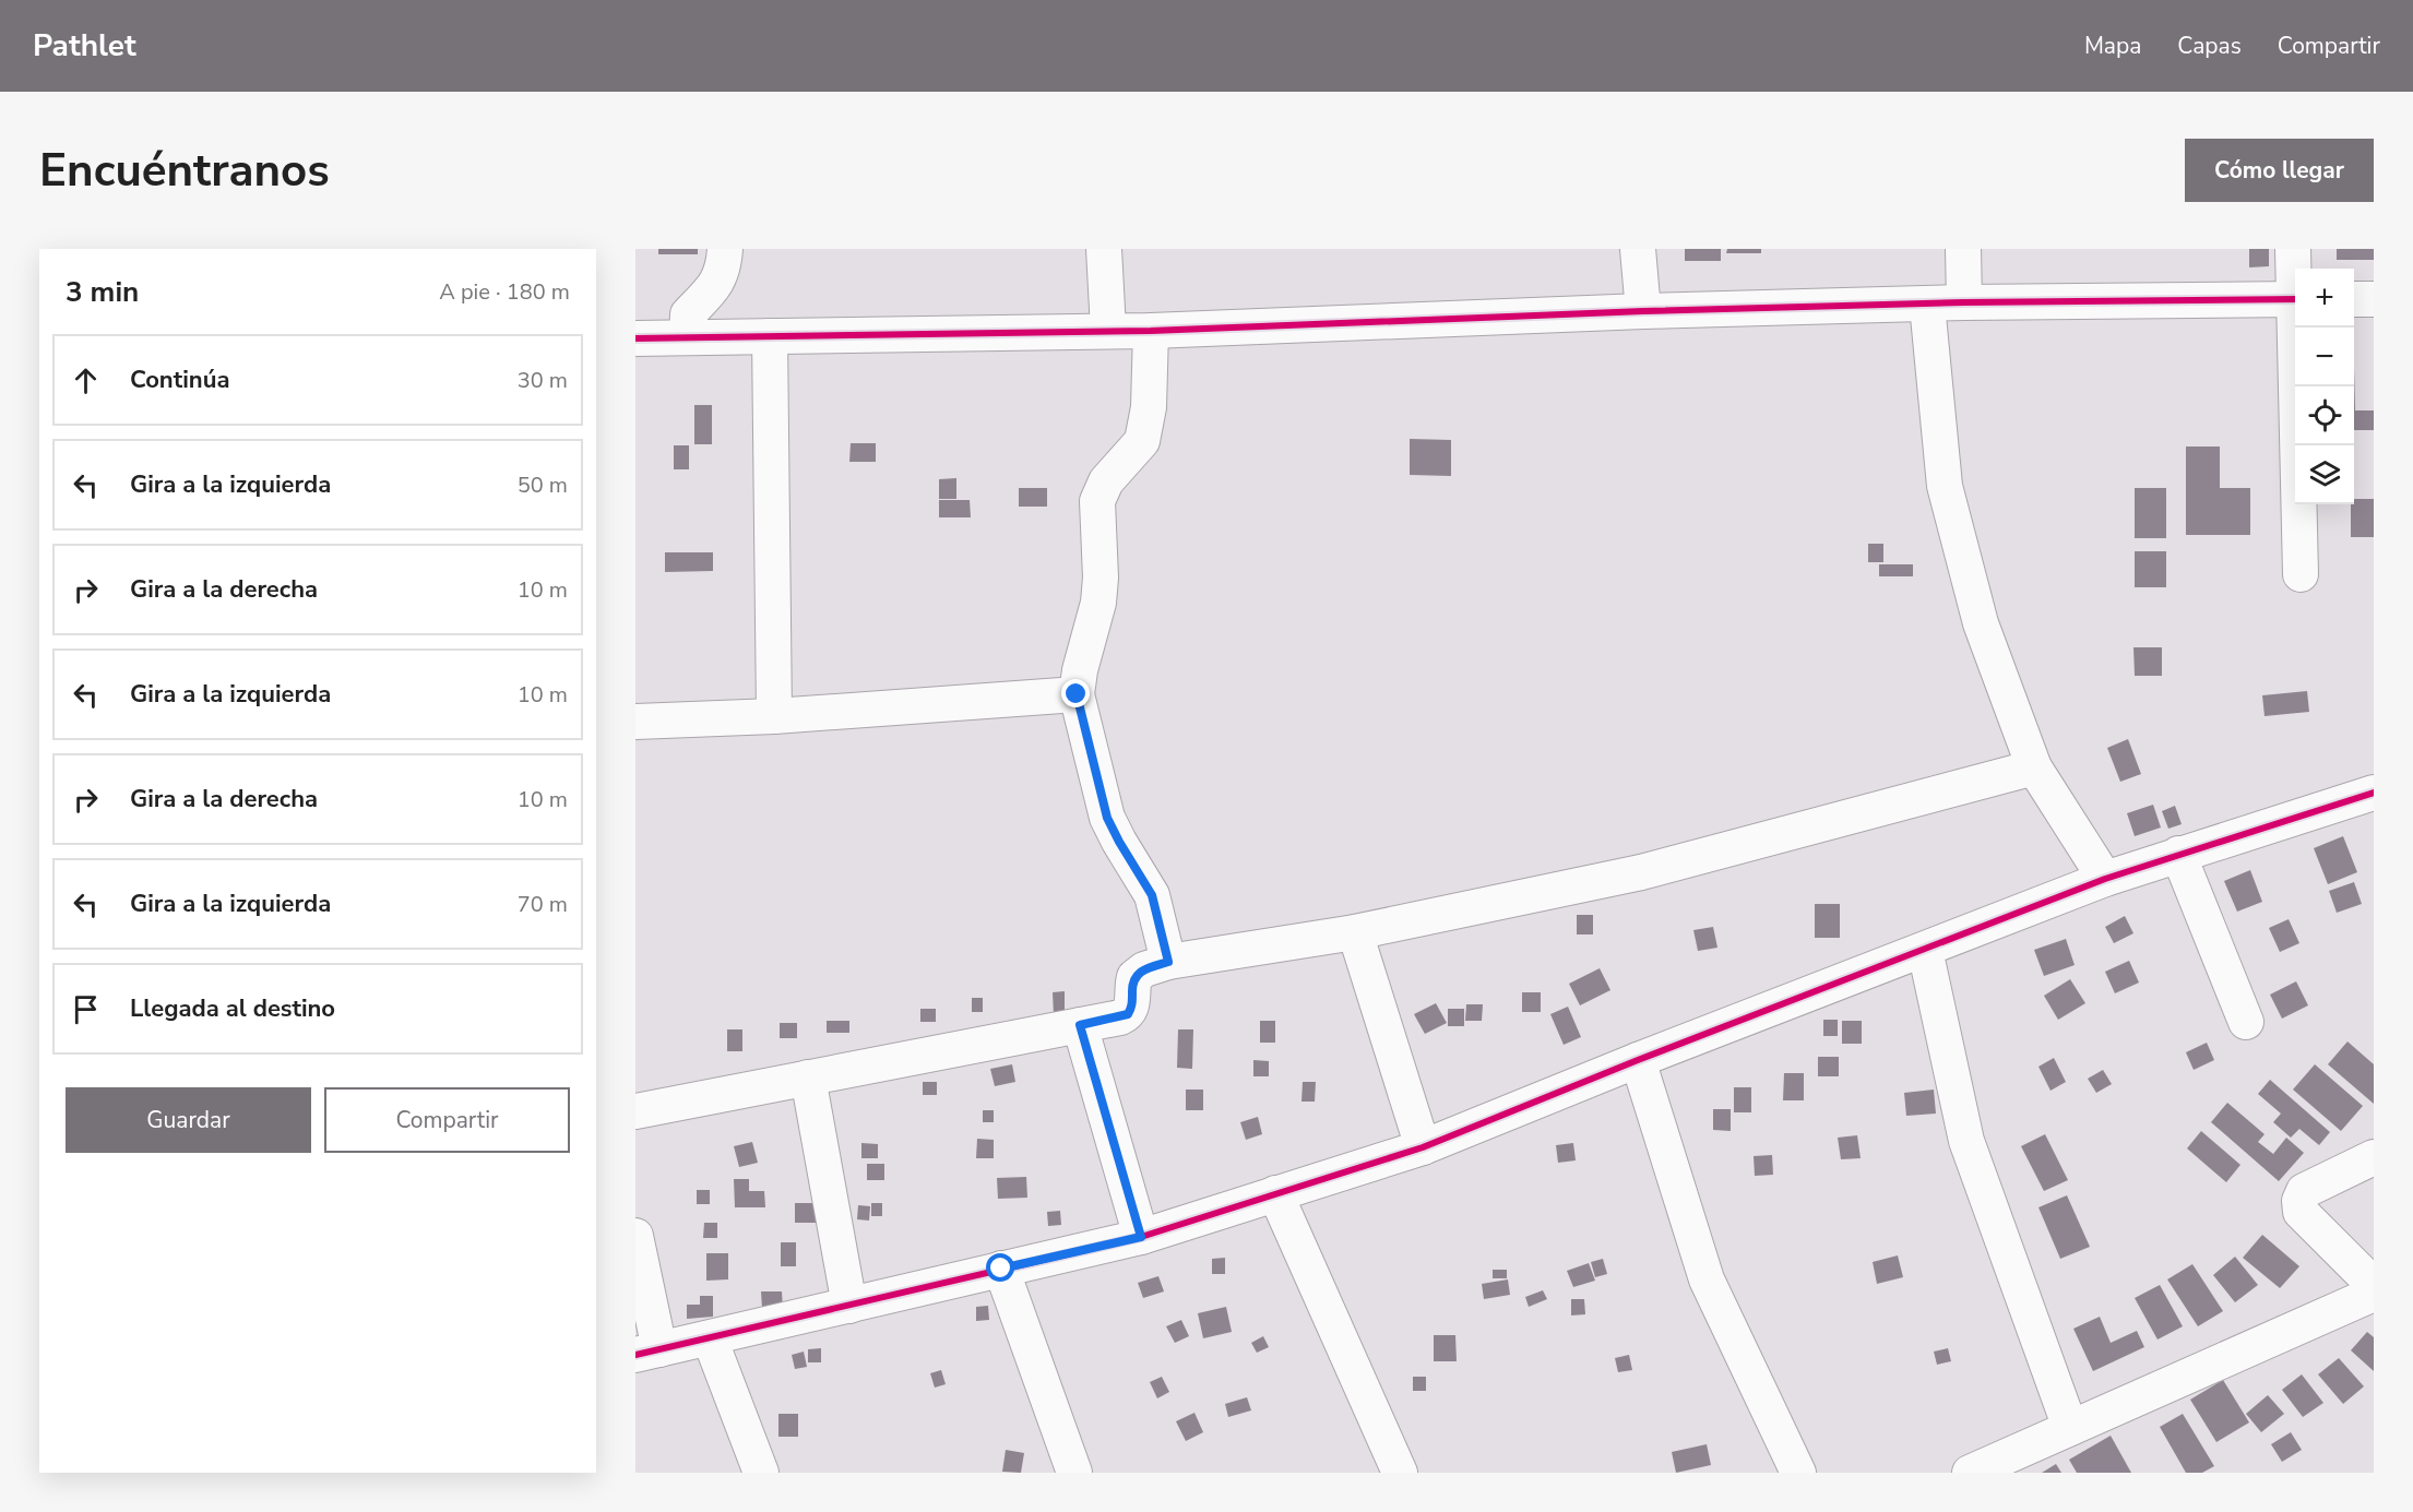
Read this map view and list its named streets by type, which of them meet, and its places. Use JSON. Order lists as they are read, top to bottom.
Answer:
{
  "page": {
    "header": "Pathlet",
    "nav": ["Mapa", "Capas", "Compartir"],
    "buttons": [
      "Cómo llegar",
      ["Guardar", "Compartir"]
    ],
    "title": "Encuéntranos",
    "heading": ["3 min", "A pie · 180 m"],
    "map_buttons": ["+", "−"],
    "list": [
      ["Continúa", "30 m"],
      ["Gira a la izquierda", "50 m"],
      ["Gira a la derecha", "10 m"],
      ["Gira a la izquierda", "10 m"],
      ["Gira a la derecha", "10 m"],
      ["Gira a la izquierda", "70 m"],
      "Llegada al destino"
    ]
  }
}
